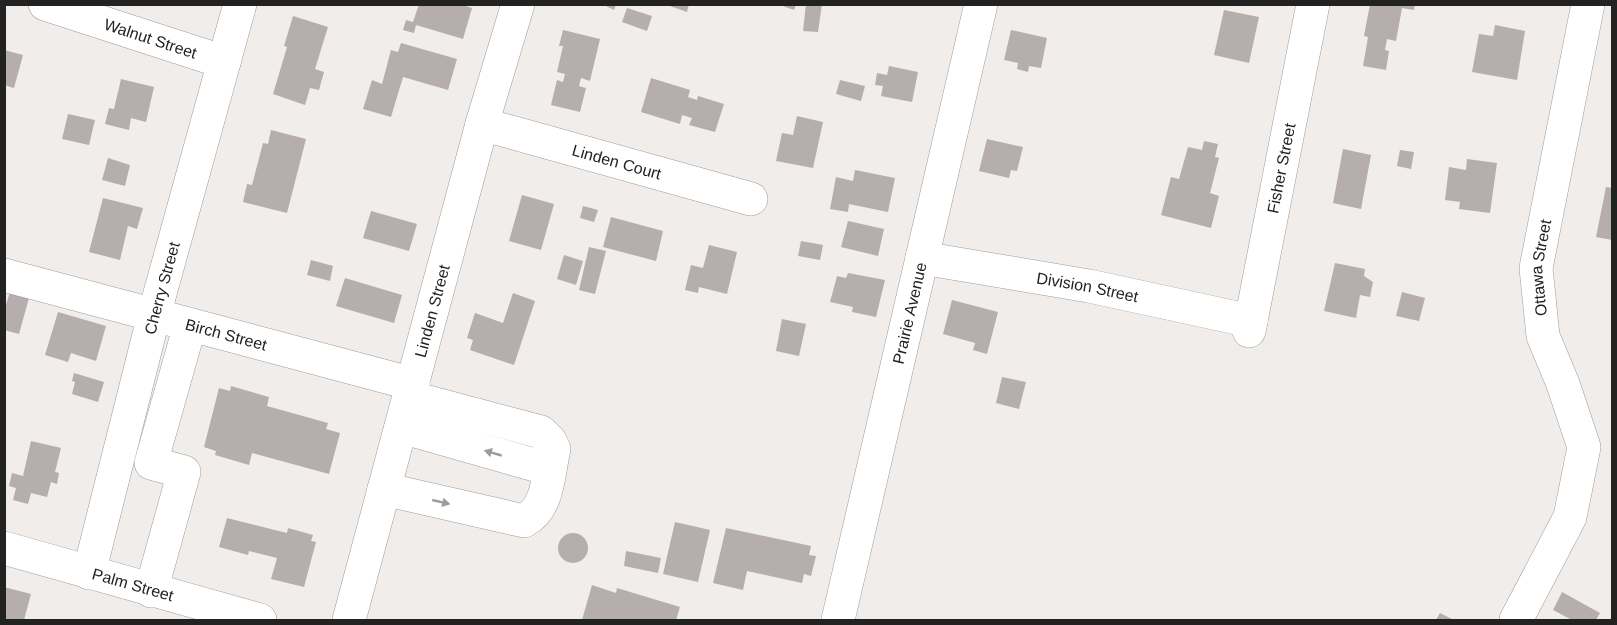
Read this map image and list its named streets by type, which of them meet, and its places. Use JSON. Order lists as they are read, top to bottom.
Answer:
{
  "streets": {
    "street": [
      "Walnut Street",
      "Linden Court",
      "Fisher Street",
      "Ottawa Street",
      "Division Street",
      "Cherry Street",
      "Linden Street",
      "Prairie Avenue",
      "Birch Street",
      "Palm Street"
    ]
  },
  "crossings": [
    ["Walnut Street", "Cherry Street"],
    ["Linden Court", "Linden Street"],
    ["Fisher Street", "Division Street"],
    ["Division Street", "Prairie Avenue"],
    ["Cherry Street", "Birch Street"],
    ["Cherry Street", "Palm Street"],
    ["Linden Street", "Birch Street"]
  ]
}
